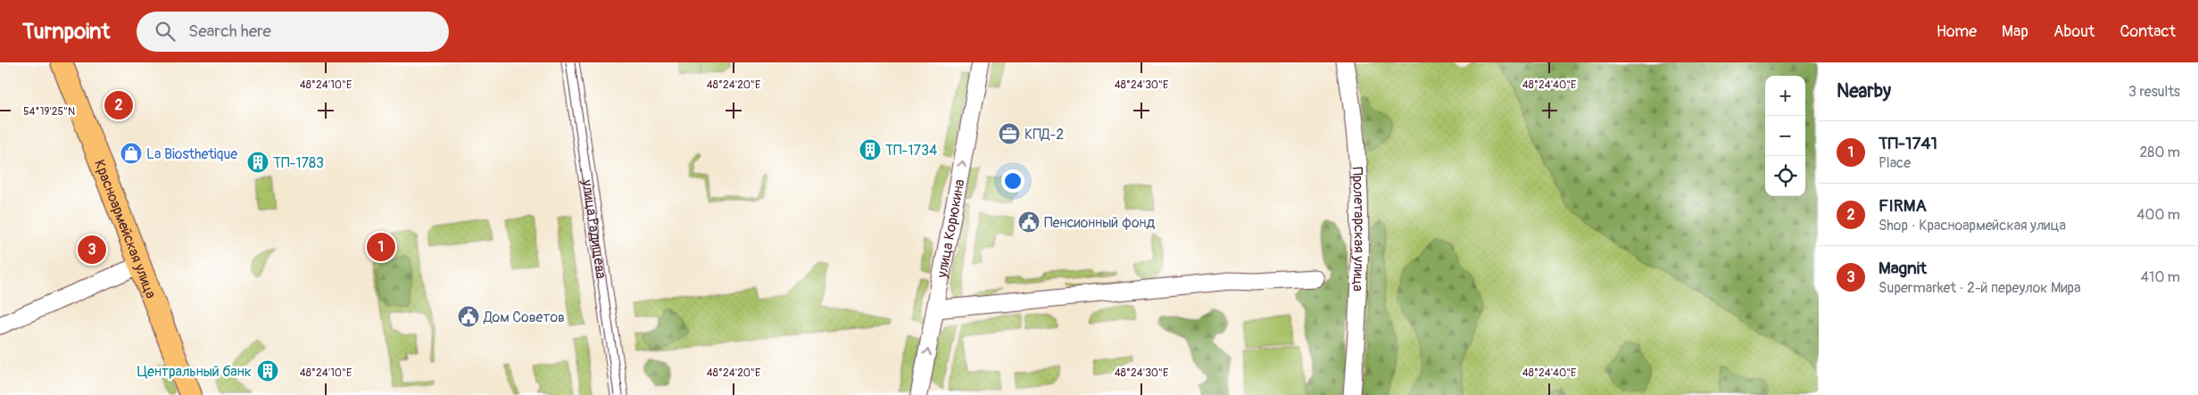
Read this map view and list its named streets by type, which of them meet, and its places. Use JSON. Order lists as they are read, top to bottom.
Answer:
{
  "streets": {
    "main road": ["Красноармейская улица"],
    "street": ["Пролетарская улица", "улица Радищева", "улица Корюкина"]
  },
  "one_way": ["улица Корюкина"],
  "places": {
    "office": ["КПД-2"],
    "building": ["ТП-1734", "ТП-1783", "Центральный банк"],
    "shop": ["La Biosthetique"],
    "public building": ["Пенсионный фонд", "Дом Советов"]
  },
  "page": {
    "header": "Turnpoint",
    "search": "Search here",
    "nav": [
      "Home",
      "Map",
      "About",
      "Contact"
    ],
    "heading": ["Nearby", "3 results"],
    "map_buttons": ["+", "−"],
    "pins": ["2", "1", "3"],
    "list": [
      {
        "mark": "1",
        "name": "ТП-1741",
        "note": "Place",
        "value": "280 m"
      },
      {
        "mark": "2",
        "name": "FIRMA",
        "note": "Shop · Красноармейская улица",
        "value": "400 m"
      },
      {
        "mark": "3",
        "name": "Magnit",
        "note": "Supermarket · 2-й переулок Мира",
        "value": "410 m"
      }
    ]
  },
  "coordinates": [
    "48°24'10\"E",
    "48°24'20\"E",
    "48°24'30\"E",
    "48°24'40\"E",
    "54°19'25\"N"
  ]
}
